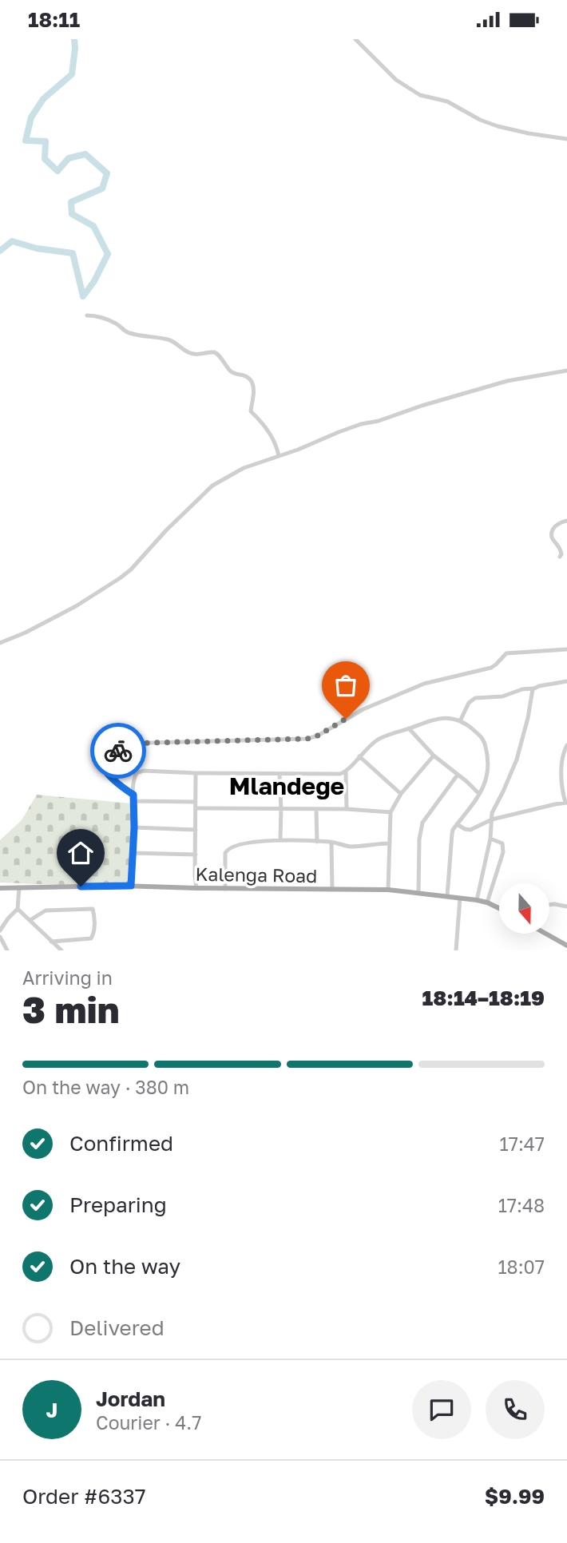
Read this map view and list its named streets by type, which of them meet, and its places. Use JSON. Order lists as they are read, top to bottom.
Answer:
{
  "streets": {
    "main road": ["Kalenga Road"]
  },
  "districts": ["Mlandege"],
  "north": "bottom",
  "page": {
    "status": "18:11",
    "heading": ["3 min", "Arriving in", "18:14–18:19"],
    "panel": [
      "Jordan",
      "Courier · 4.7",
      "Order #6337",
      "$9.99"
    ],
    "bar": "On the way · 380 m",
    "list": [
      ["Confirmed", "17:47"],
      ["Preparing", "17:48"],
      ["On the way", "18:07"],
      "Delivered"
    ],
    "round": "J"
  }
}
